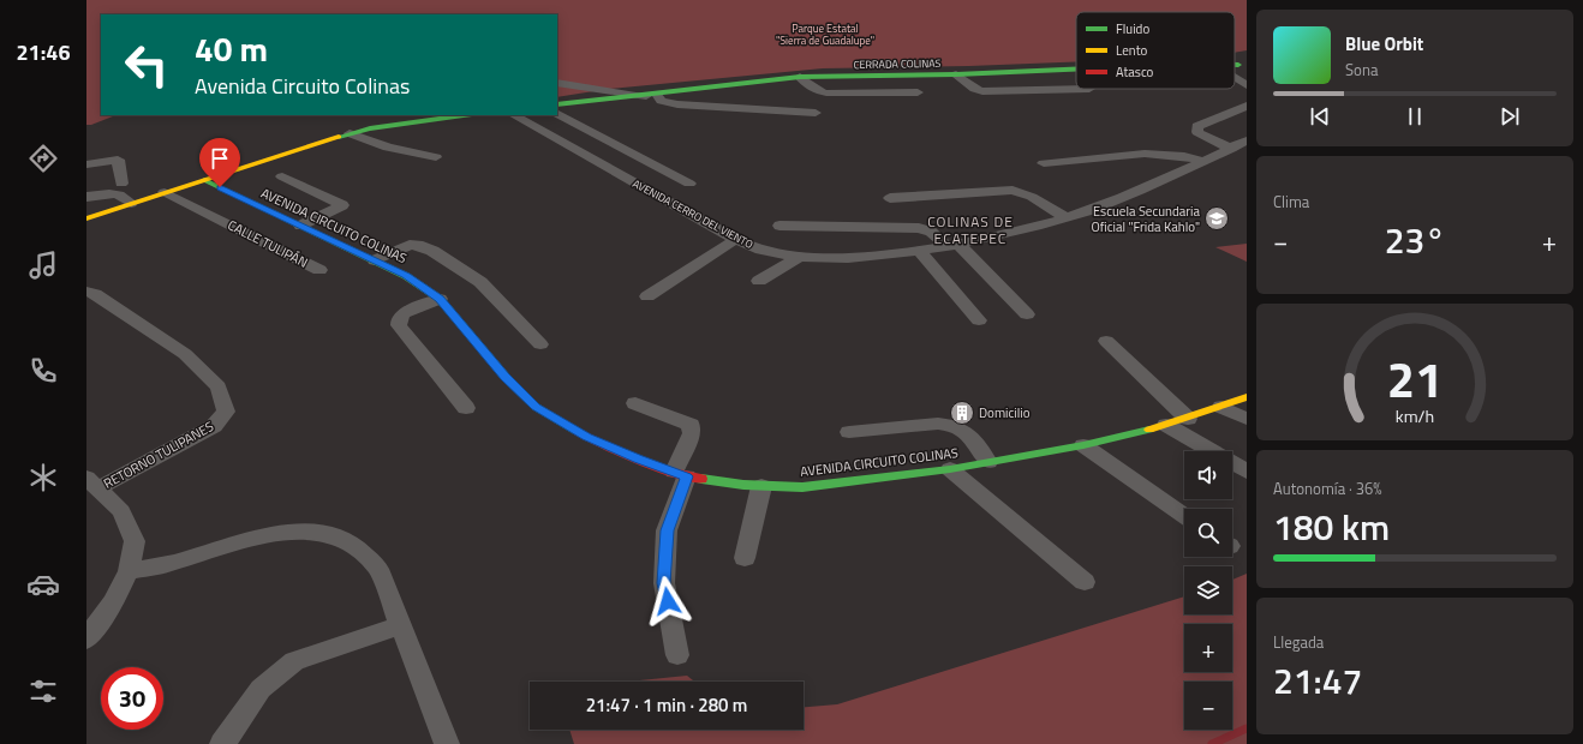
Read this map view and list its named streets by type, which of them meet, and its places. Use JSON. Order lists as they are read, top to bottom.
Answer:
{
  "streets": {
    "main road": ["CERRADA COLINAS", "AVENIDA CIRCUITO COLINAS"],
    "street": ["AVENIDA CERRO DEL VIENTO", "CALLE TULIPÁN", "RETORNO TULIPANES"]
  },
  "districts": ["COLINAS DE ECATEPEC"],
  "parks": ["Parque Estatal \"Sierra de Guadalupe\""],
  "places": {
    "school or university": ["Escuela Secundaria Oficial \"Frida Kahlo\""],
    "building": ["Domicilio"]
  },
  "legend": ["Fluido", "Lento", "Atasco"],
  "page": {
    "tabs": "21:46",
    "turn": ["40 m", "Avenida Circuito Colinas"],
    "song": ["Blue Orbit", "Sona"],
    "tile": [
      "Clima",
      ["Autonomía · 36%", "180 km"],
      ["Llegada", "21:47"]
    ],
    "heat": ["−", "23°", "+"],
    "map_buttons": ["+", "−"],
    "limit": "30",
    "trip": "21:47 · 1 min · 280 m",
    "gauge": ["21", "km/h"]
  }
}
